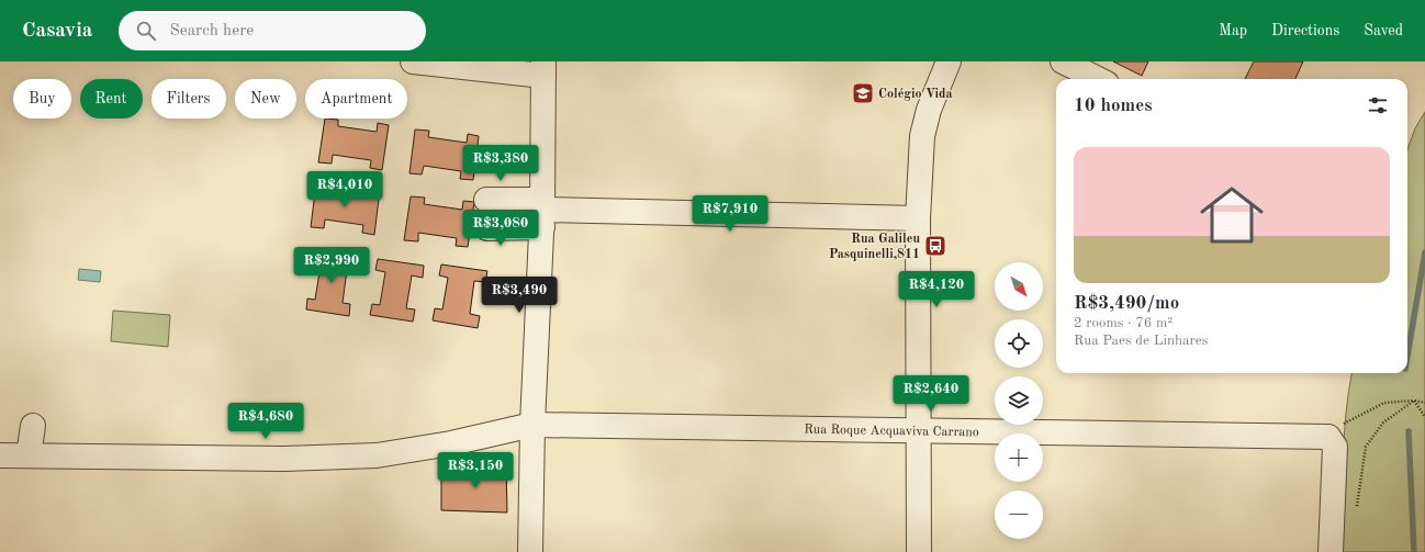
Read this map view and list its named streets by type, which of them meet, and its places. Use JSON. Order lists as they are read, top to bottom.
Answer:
{
  "streets": {
    "street": ["Rua Roque Acquaviva Carrano"]
  },
  "places": {
    "school or university": ["Colégio Vida"],
    "bus stop": ["Rua Galileu Pasquinelli,811"]
  },
  "north": "bottom right",
  "page": {
    "header": "Casavia",
    "search": "Search here",
    "nav": ["Map", "Directions", "Saved"],
    "chip": [
      "Buy",
      "Rent",
      "Filters",
      "New",
      "Apartment"
    ],
    "heading": "10 homes",
    "list": [
      {
        "name": "R$3,490/mo",
        "note": "2 rooms · 76 m² · Rua Paes de Linhares"
      }
    ],
    "price": [
      "R$3,380",
      "R$4,010",
      "R$7,910",
      "R$3,080",
      "R$2,990",
      "R$4,120",
      "R$3,490",
      "R$2,640",
      "R$4,680",
      "R$3,150"
    ],
    "map_buttons": ["+", "−"]
  }
}
